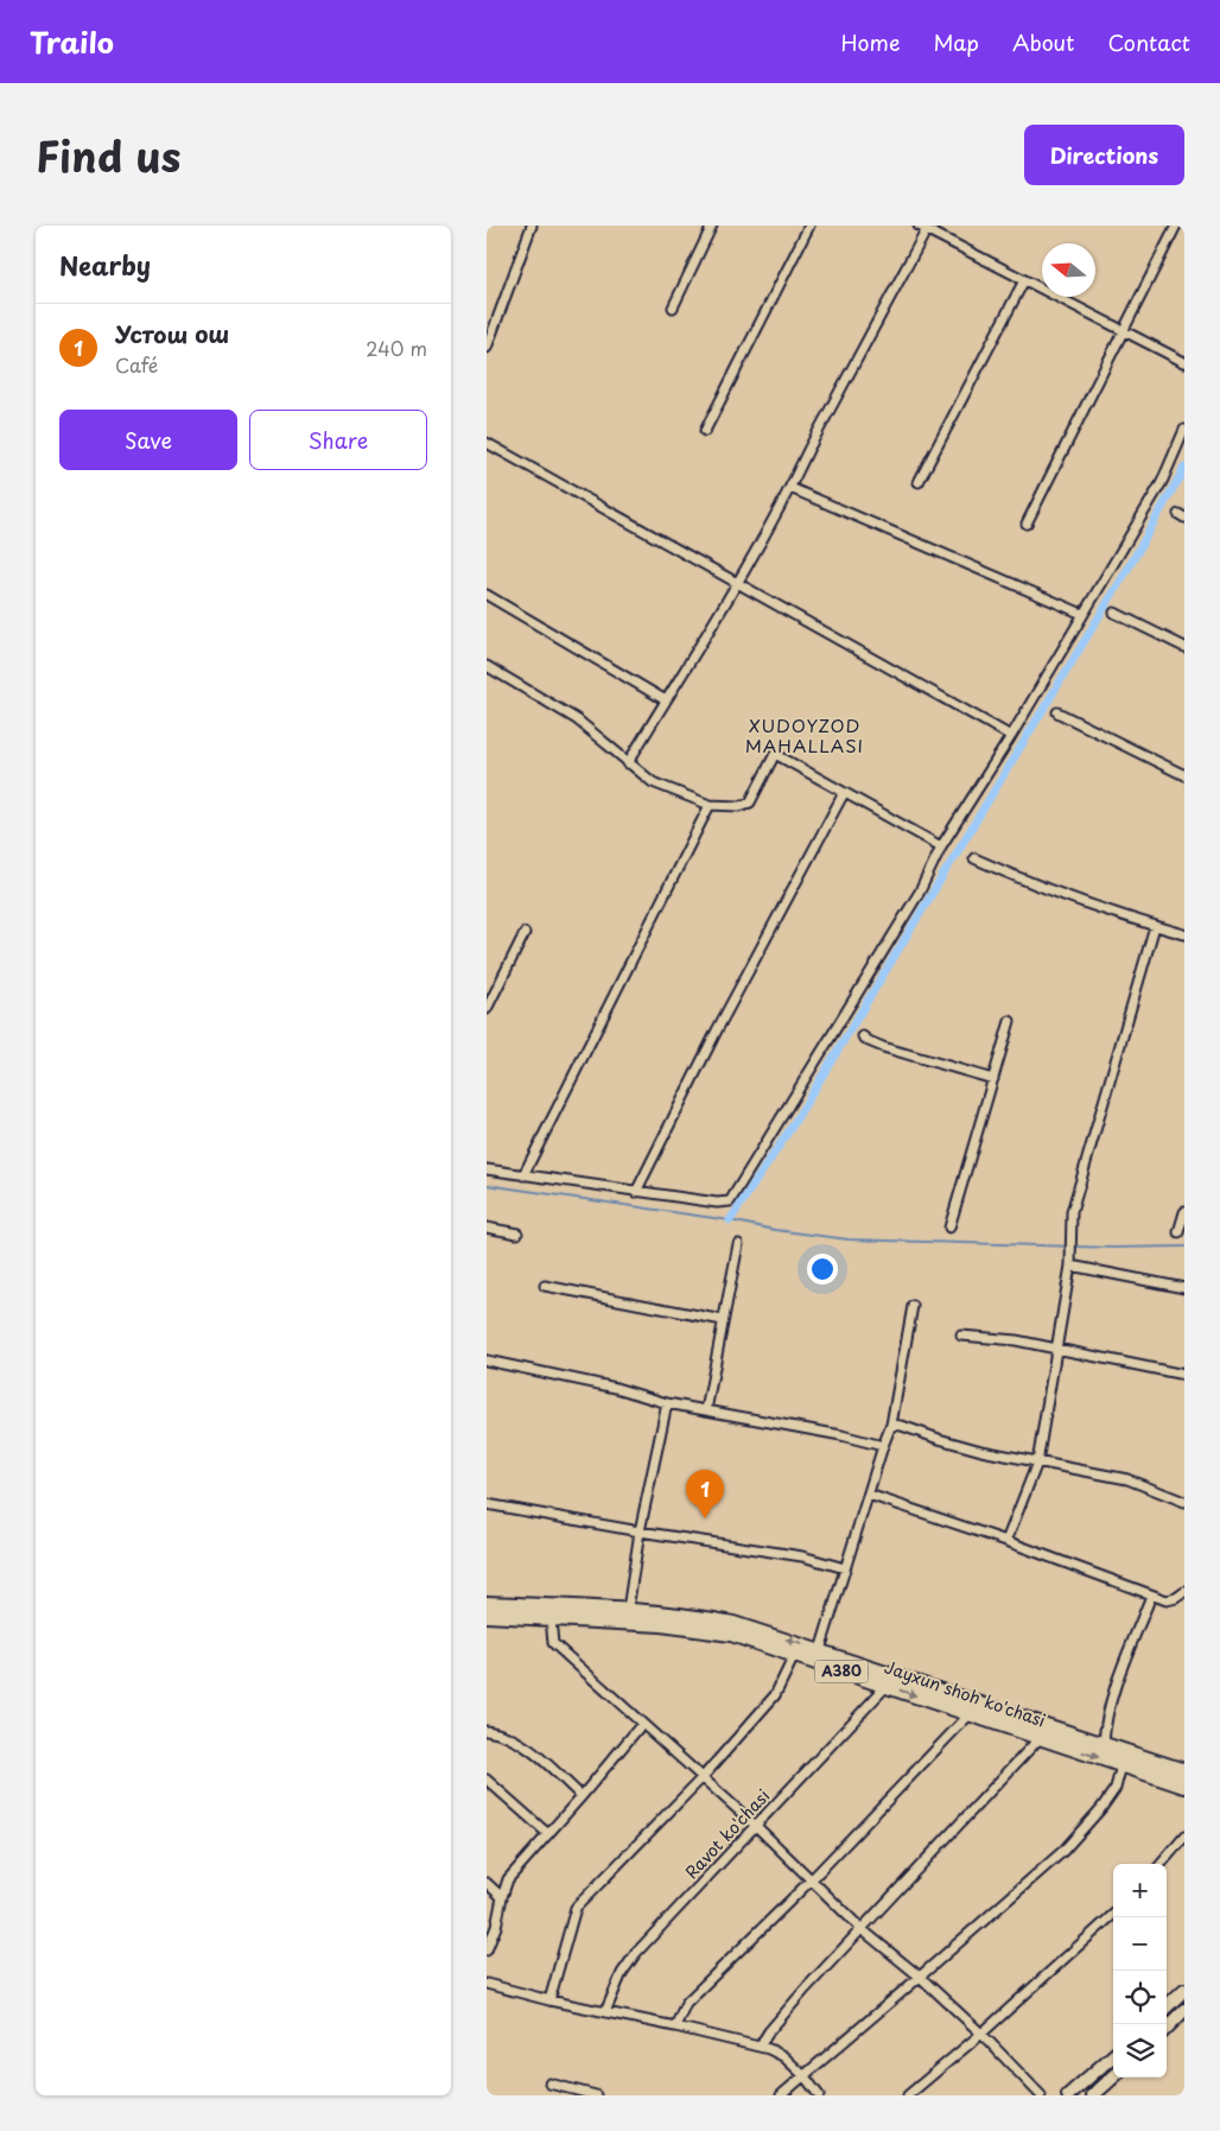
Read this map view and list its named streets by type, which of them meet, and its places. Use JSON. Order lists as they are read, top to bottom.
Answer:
{
  "streets": {
    "highway": ["A380", "Jayxun shoh ko'chasi"],
    "street": ["Ravot ko'chasi"]
  },
  "crossings": [
    ["Jayxun shoh ko'chasi", "Ravot ko'chasi"]
  ],
  "districts": ["XUDOYZOD MAHALLASI"],
  "north": "left",
  "page": {
    "header": "Trailo",
    "nav": [
      "Home",
      "Map",
      "About",
      "Contact"
    ],
    "title": "Find us",
    "buttons": [
      "Directions",
      ["Save", "Share"]
    ],
    "heading": "Nearby",
    "list": [
      {
        "mark": "1",
        "name": "Устош ош",
        "note": "Café",
        "value": "240 m"
      }
    ],
    "pins": "1",
    "map_buttons": ["+", "−"]
  }
}
